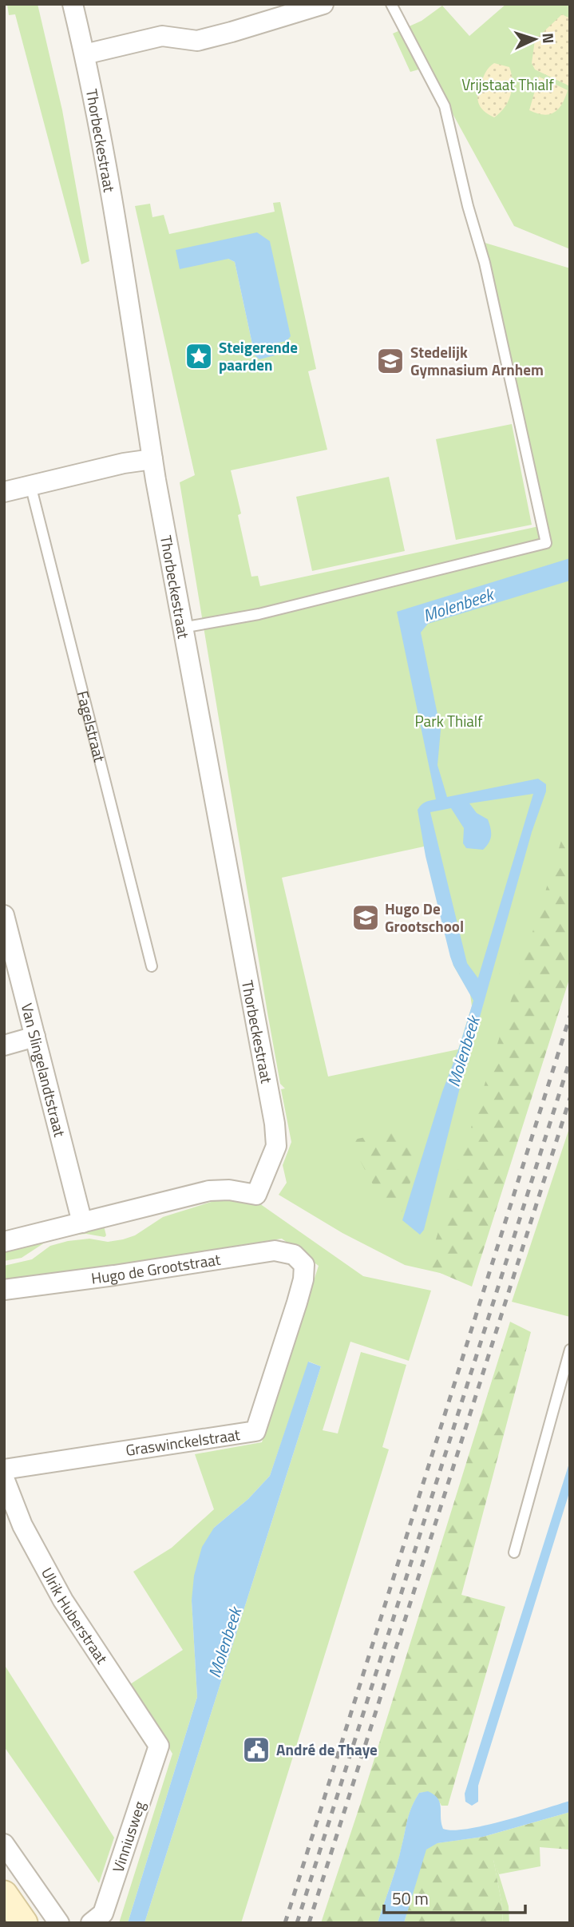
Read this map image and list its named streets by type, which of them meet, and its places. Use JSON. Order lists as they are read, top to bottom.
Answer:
{
  "streets": {
    "street": [
      "Thorbeckestraat",
      "Van Slingelandtstraat",
      "Hugo de Grootstraat",
      "Graswinckelstraat",
      "Ulrik Huberstraat",
      "Vinniusweg"
    ],
    "lane": ["Fagelstraat"]
  },
  "crossings": [
    ["Thorbeckestraat", "Van Slingelandtstraat"],
    ["Hugo de Grootstraat", "Graswinckelstraat"],
    ["Ulrik Huberstraat", "Vinniusweg"]
  ],
  "water": ["Molenbeek"],
  "parks": ["Vrijstaat Thialf", "Park Thialf"],
  "places": {
    "place": ["Steigerende paarden"],
    "school or university": ["Stedelijk Gymnasium Arnhem", "Hugo De Grootschool"],
    "public building": ["André de Thaye"]
  },
  "scale_bar": "50 m",
  "north": "right"
}
